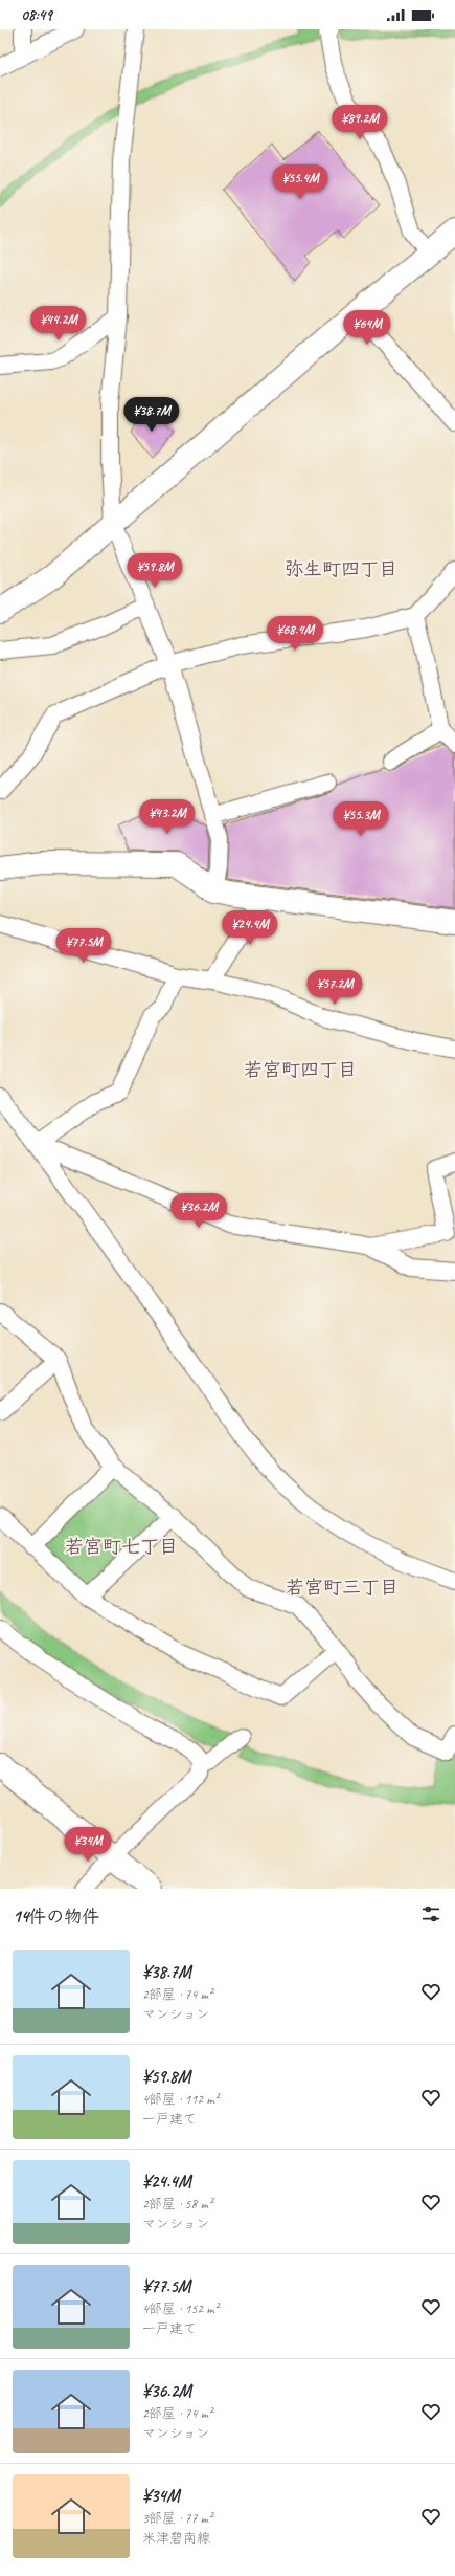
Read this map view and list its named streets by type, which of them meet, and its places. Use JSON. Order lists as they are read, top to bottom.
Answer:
{
  "districts": [
    "弥生町四丁目",
    "若宮町四丁目",
    "若宮町七丁目",
    "若宮町三丁目"
  ],
  "page": {
    "status": "08:49",
    "price": [
      "¥89.2M",
      "¥55.4M",
      "¥44.2M",
      "¥64M",
      "¥38.7M",
      "¥59.8M",
      "¥68.4M",
      "¥43.2M",
      "¥55.3M",
      "¥24.4M",
      "¥77.5M",
      "¥57.2M",
      "¥36.2M",
      "¥34M"
    ],
    "heading": "14件の物件",
    "list": [
      {
        "name": "¥38.7M",
        "note": "2部屋 · 74 m² · マンション"
      },
      {
        "name": "¥59.8M",
        "note": "4部屋 · 112 m² · 一戸建て"
      },
      {
        "name": "¥24.4M",
        "note": "2部屋 · 58 m² · マンション"
      },
      {
        "name": "¥77.5M",
        "note": "4部屋 · 152 m² · 一戸建て"
      },
      {
        "name": "¥36.2M",
        "note": "2部屋 · 74 m² · マンション"
      },
      {
        "name": "¥34M",
        "note": "3部屋 · 77 m² · 米津碧南線"
      }
    ]
  }
}
